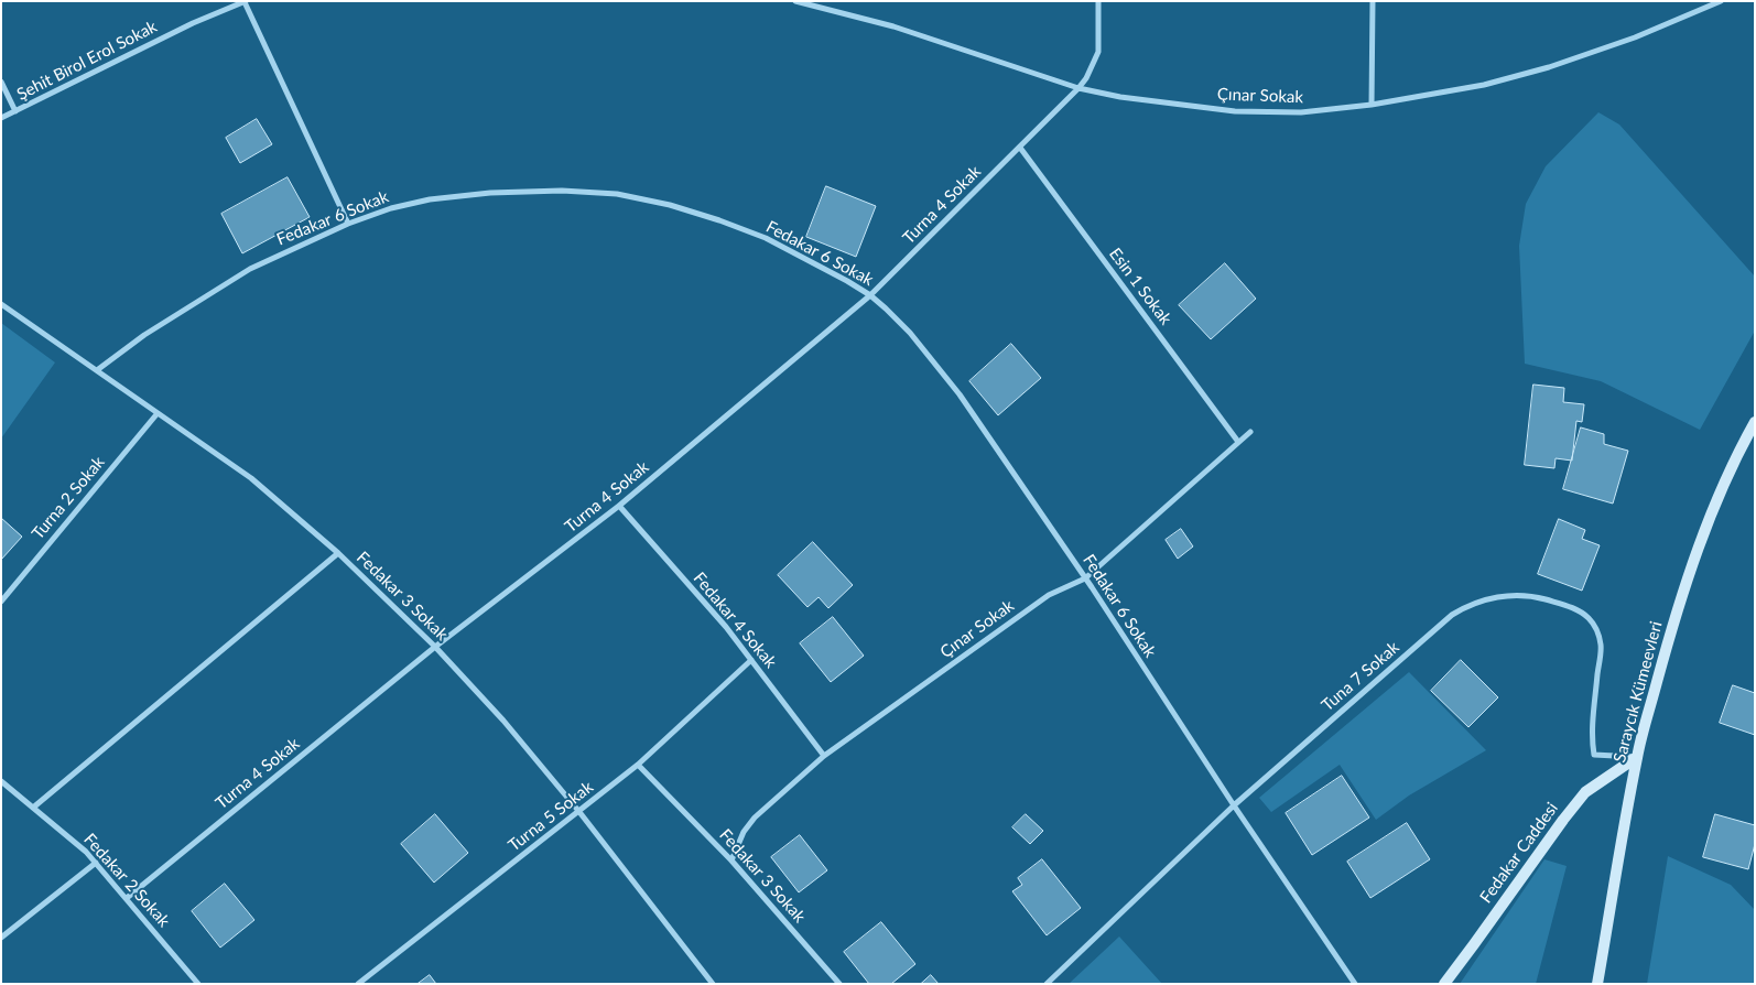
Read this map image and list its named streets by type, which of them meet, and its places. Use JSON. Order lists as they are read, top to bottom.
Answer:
{
  "streets": {
    "main road": ["Saraycık Kümeevleri", "Fedakar Caddesi"],
    "street": [
      "Şehit Birol Erol Sokak",
      "Çınar Sokak",
      "Turna 4 Sokak",
      "Fedakar 6 Sokak",
      "Esin 1 Sokak",
      "Turna 2 Sokak",
      "Fedakar 3 Sokak",
      "Fedakar 4 Sokak",
      "Tuna 7 Sokak",
      "Turna 5 Sokak",
      "Fedakar 2 Sokak"
    ]
  },
  "crossings": [
    ["Çınar Sokak", "Turna 4 Sokak"],
    ["Çınar Sokak", "Fedakar 6 Sokak"],
    ["Çınar Sokak", "Esin 1 Sokak"],
    ["Çınar Sokak", "Fedakar 3 Sokak"],
    ["Çınar Sokak", "Fedakar 4 Sokak"],
    ["Turna 4 Sokak", "Fedakar 6 Sokak"],
    ["Turna 4 Sokak", "Esin 1 Sokak"],
    ["Turna 4 Sokak", "Fedakar 3 Sokak"],
    ["Turna 4 Sokak", "Fedakar 4 Sokak"],
    ["Turna 4 Sokak", "Fedakar 2 Sokak"],
    ["Fedakar 6 Sokak", "Fedakar 3 Sokak"],
    ["Fedakar 6 Sokak", "Tuna 7 Sokak"],
    ["Turna 2 Sokak", "Fedakar 3 Sokak"],
    ["Fedakar 3 Sokak", "Turna 5 Sokak"],
    ["Fedakar 4 Sokak", "Turna 5 Sokak"],
    ["Tuna 7 Sokak", "Saraycık Kümeevleri"],
    ["Tuna 7 Sokak", "Fedakar Caddesi"],
    ["Saraycık Kümeevleri", "Fedakar Caddesi"]
  ]
}
